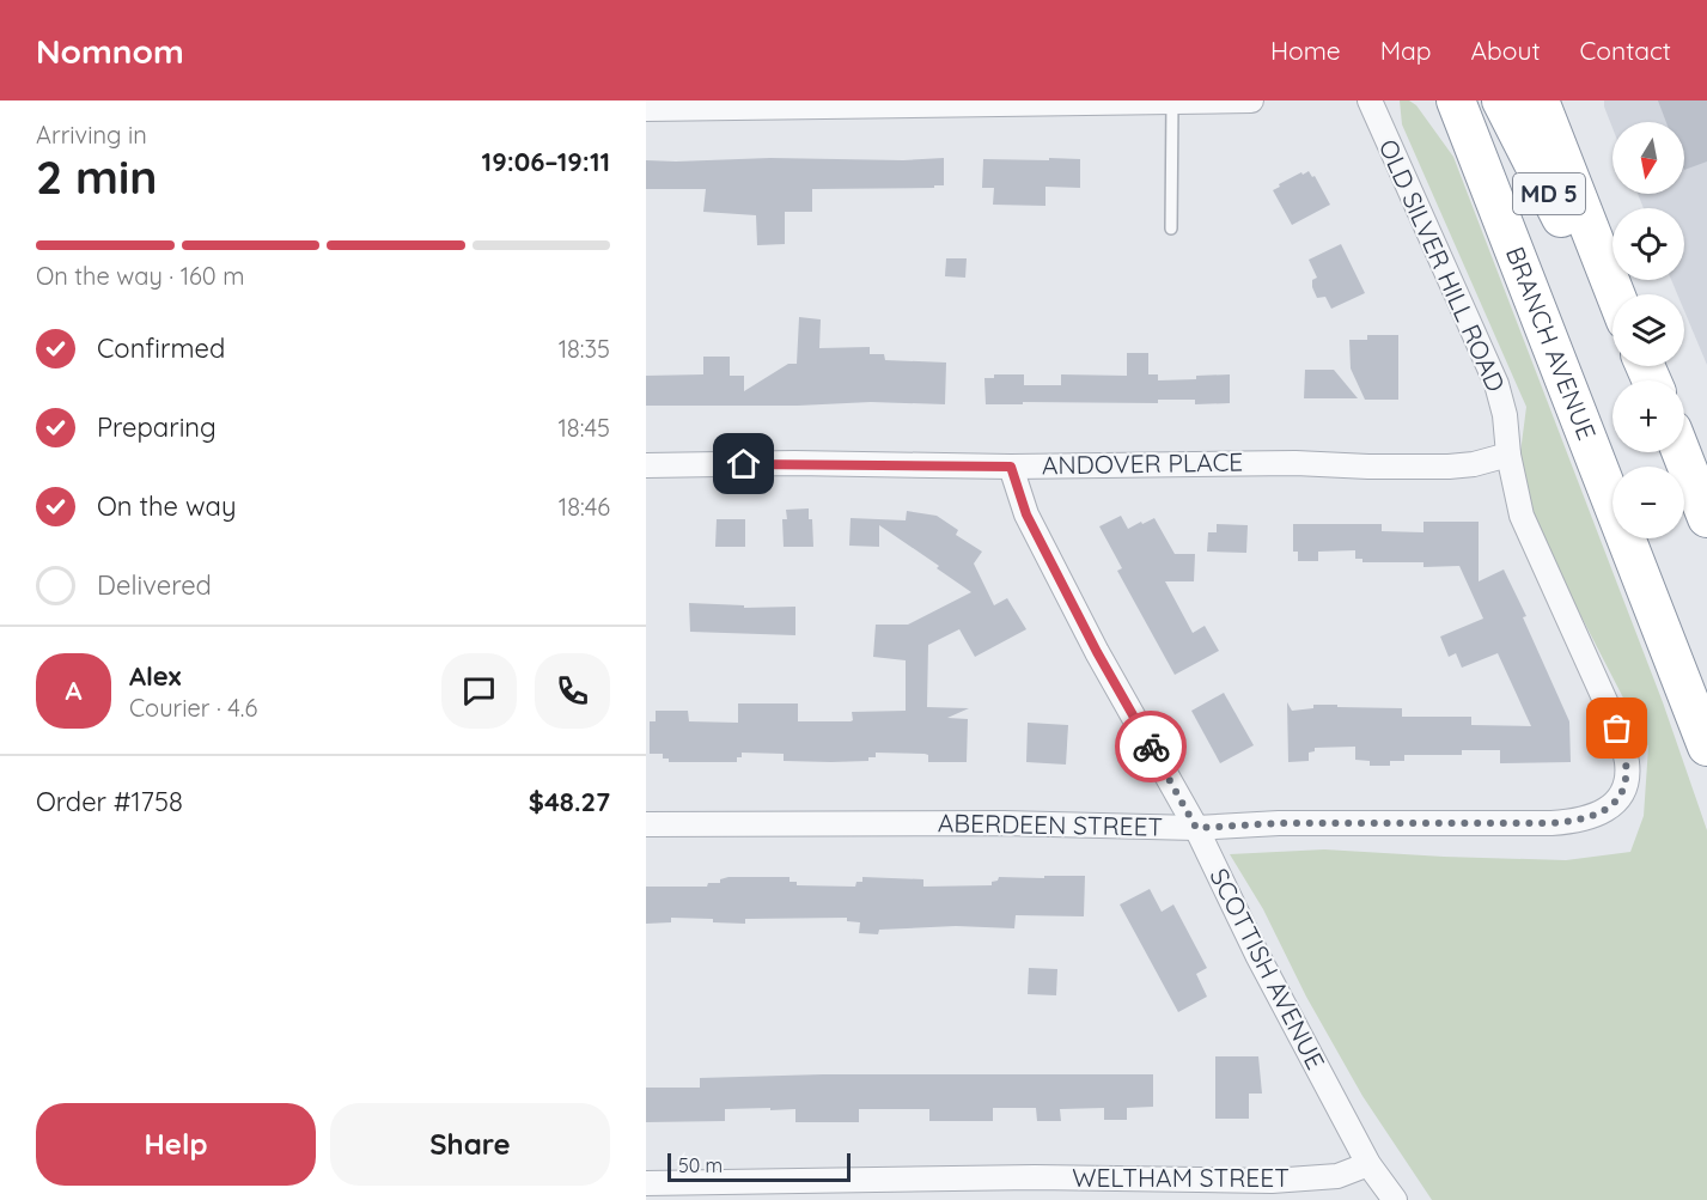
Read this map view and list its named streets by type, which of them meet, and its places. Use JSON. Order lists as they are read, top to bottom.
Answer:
{
  "streets": {
    "highway": ["MD 5", "BRANCH AVENUE"],
    "street": [
      "OLD SILVER HILL ROAD",
      "ANDOVER PLACE",
      "ABERDEEN STREET",
      "SCOTTISH AVENUE",
      "WELTHAM STREET"
    ]
  },
  "crossings": [
    ["OLD SILVER HILL ROAD", "ANDOVER PLACE"],
    ["OLD SILVER HILL ROAD", "ABERDEEN STREET"],
    ["ANDOVER PLACE", "SCOTTISH AVENUE"],
    ["ABERDEEN STREET", "SCOTTISH AVENUE"],
    ["SCOTTISH AVENUE", "WELTHAM STREET"]
  ],
  "scale_bar": "50 m",
  "north": "bottom",
  "page": {
    "header": "Nomnom",
    "nav": [
      "Home",
      "Map",
      "About",
      "Contact"
    ],
    "heading": ["2 min", "Arriving in", "19:06–19:11"],
    "panel": [
      "Alex",
      "Courier · 4.6",
      "Order #1758",
      "$48.27"
    ],
    "map_buttons": ["+", "−"],
    "bar": "On the way · 160 m",
    "list": [
      ["Confirmed", "18:35"],
      ["Preparing", "18:45"],
      ["On the way", "18:46"],
      "Delivered"
    ],
    "round": "A",
    "buttons": ["Help", "Share"],
    "scale": "50 m"
  }
}
